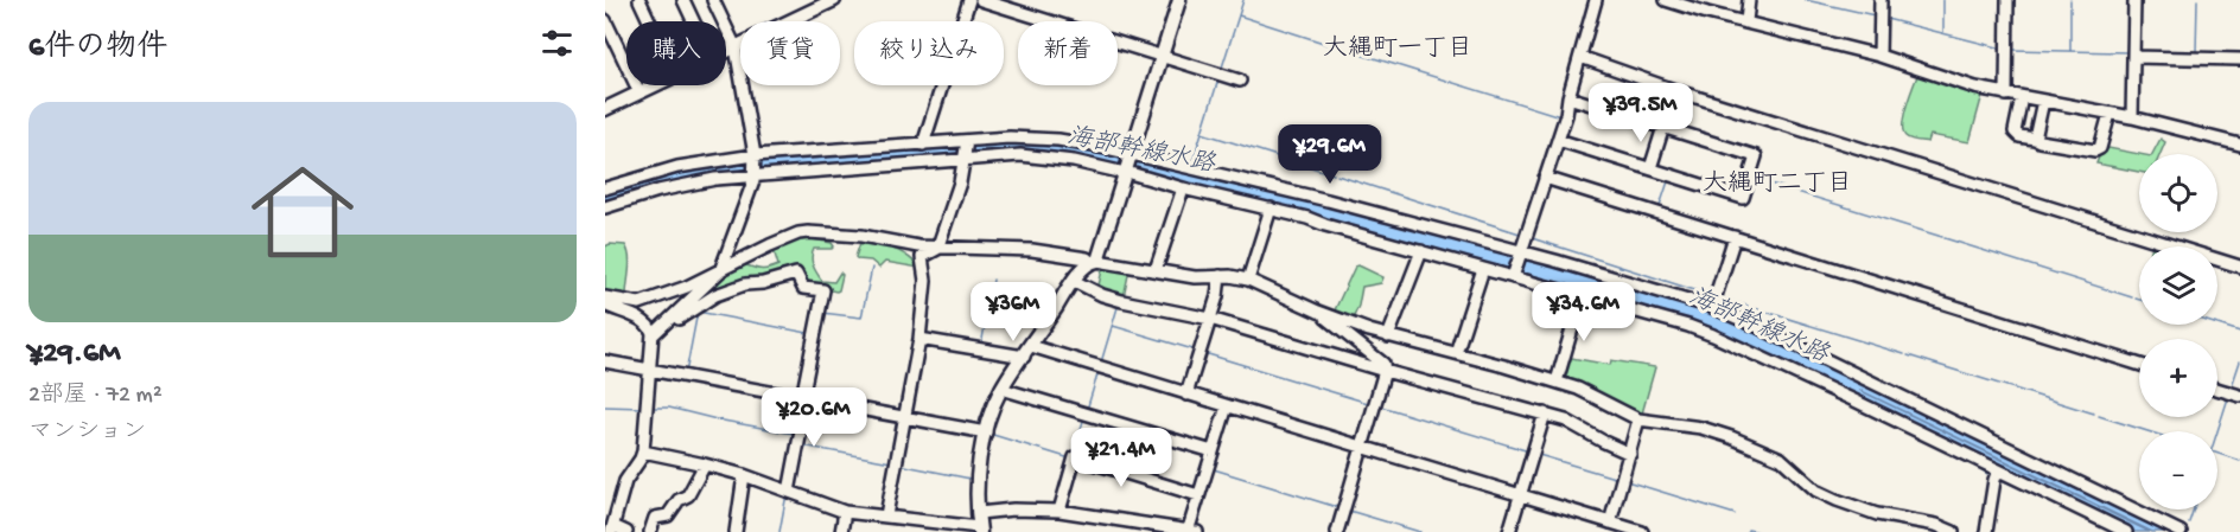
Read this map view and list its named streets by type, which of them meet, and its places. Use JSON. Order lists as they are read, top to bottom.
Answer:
{
  "districts": ["大縄町一丁目", "大縄町二丁目"],
  "water": ["海部幹線水路"],
  "page": {
    "heading": "6件の物件",
    "chip": [
      "購入",
      "賃貸",
      "絞り込み",
      "新着"
    ],
    "price": [
      "¥39.5M",
      "¥29.6M",
      "¥36M",
      "¥34.6M",
      "¥20.6M",
      "¥21.4M"
    ],
    "list": [
      {
        "name": "¥29.6M",
        "note": "2部屋 · 72 m² · マンション"
      }
    ],
    "map_buttons": ["+", "−"]
  }
}
